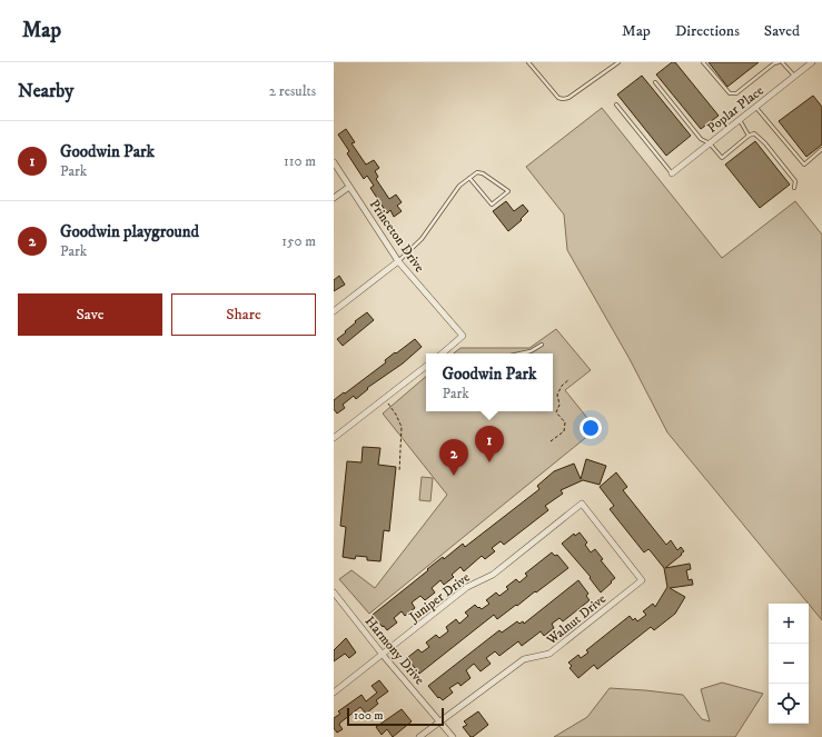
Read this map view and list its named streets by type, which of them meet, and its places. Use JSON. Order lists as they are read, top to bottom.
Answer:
{
  "streets": {
    "street": [
      "Poplar Place",
      "Princeton Drive",
      "Juniper Drive",
      "Walnut Drive",
      "Harmony Drive"
    ]
  },
  "crossings": [
    ["Juniper Drive", "Walnut Drive"],
    ["Juniper Drive", "Harmony Drive"],
    ["Walnut Drive", "Harmony Drive"]
  ],
  "scale_bar": "100 m",
  "page": {
    "header": "Map",
    "nav": ["Map", "Directions", "Saved"],
    "heading": ["Nearby", "2 results"],
    "list": [
      {
        "mark": "1",
        "name": "Goodwin Park",
        "note": "Park",
        "value": "110 m"
      },
      {
        "mark": "2",
        "name": "Goodwin playground",
        "note": "Park",
        "value": "150 m"
      }
    ],
    "buttons": ["Save", "Share"],
    "popup": ["Goodwin Park", "Park"],
    "pins": ["1", "2"],
    "map_buttons": ["+", "−"],
    "scale": "100 m"
  }
}
